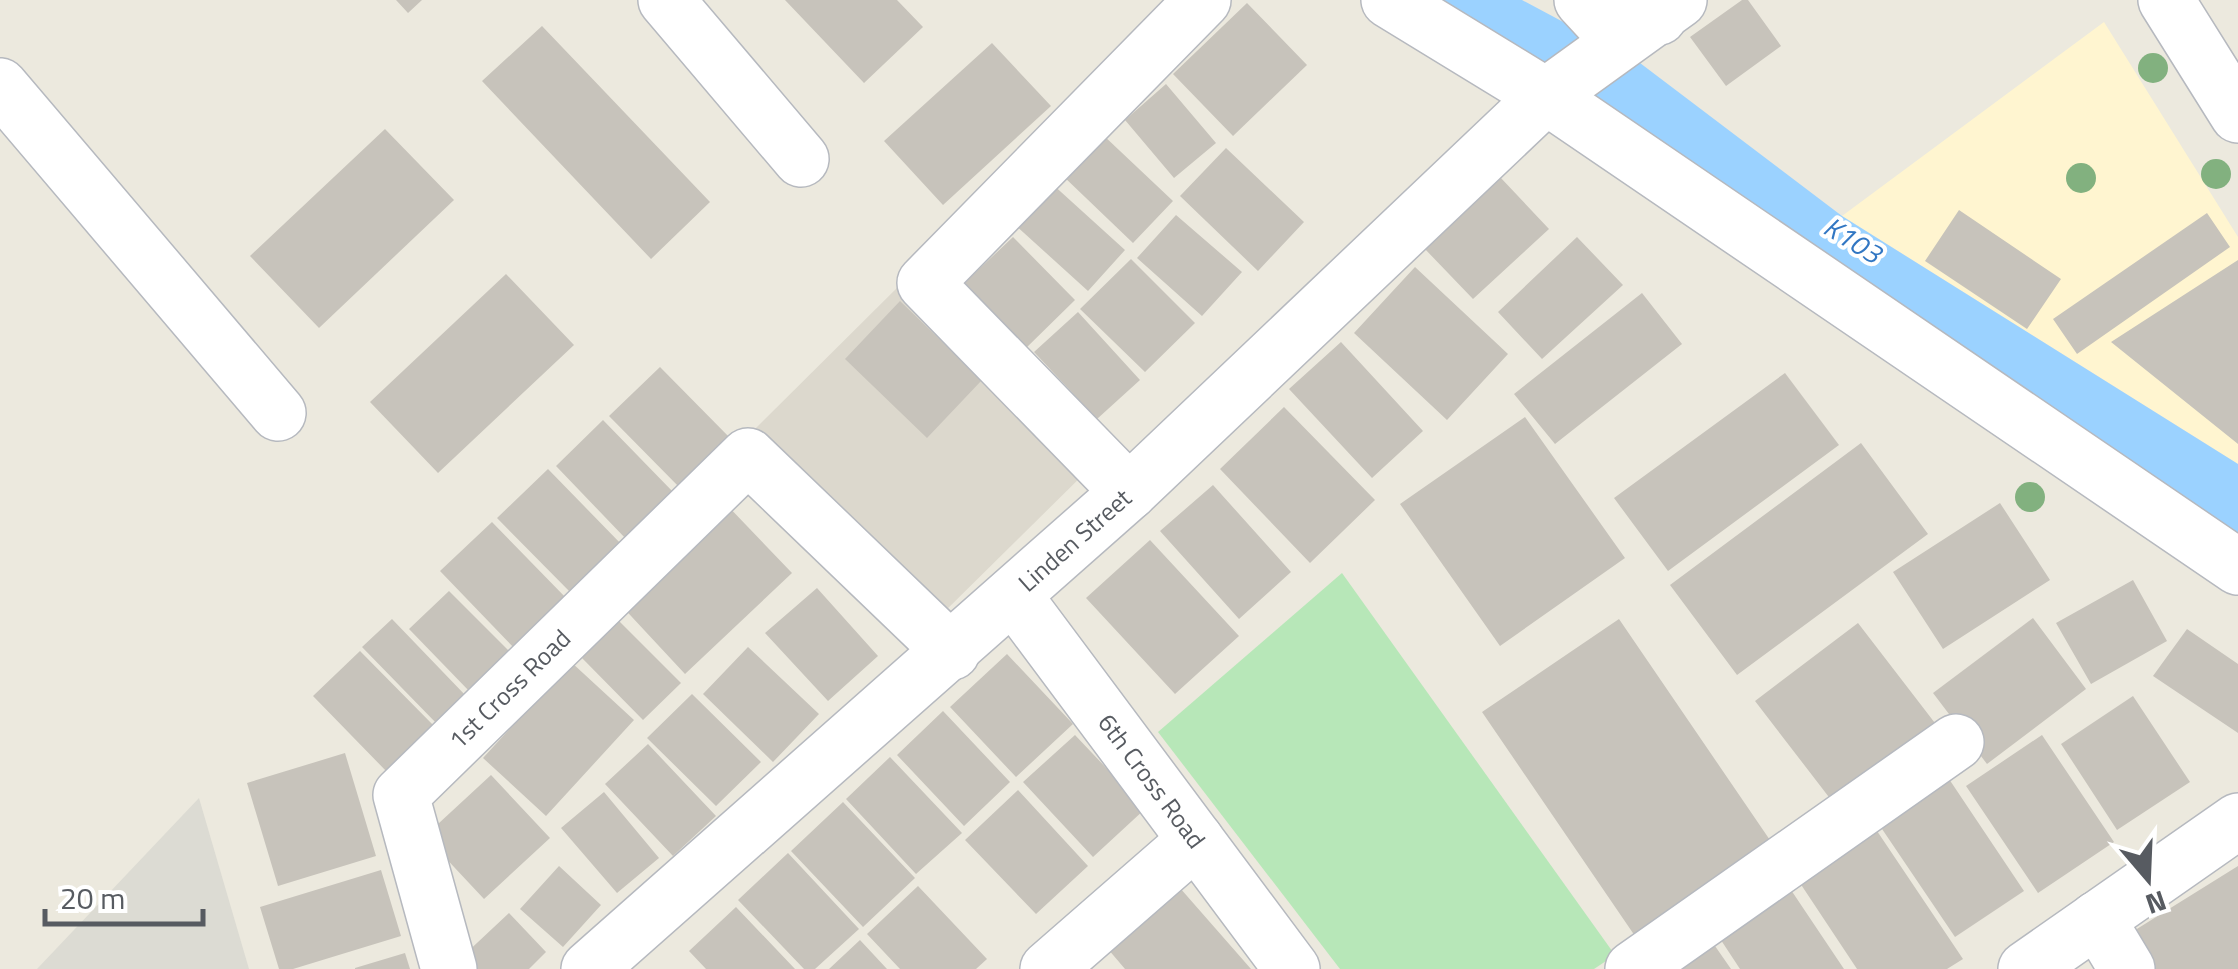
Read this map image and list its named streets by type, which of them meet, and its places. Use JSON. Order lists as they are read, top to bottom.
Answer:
{
  "streets": {
    "street": ["Linden Street", "1st Cross Road", "6th Cross Road"]
  },
  "crossings": [
    ["Linden Street", "1st Cross Road"],
    ["Linden Street", "6th Cross Road"]
  ],
  "water": ["K103"],
  "scale_bar": "20 m",
  "north": "bottom"
}
